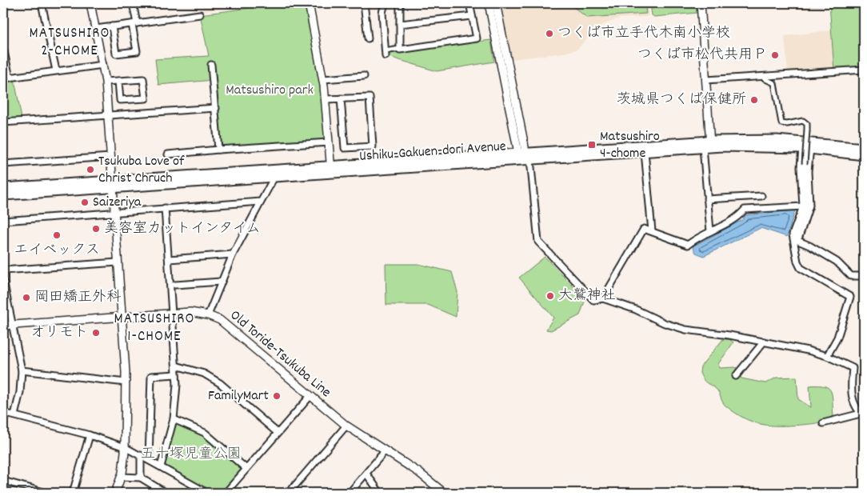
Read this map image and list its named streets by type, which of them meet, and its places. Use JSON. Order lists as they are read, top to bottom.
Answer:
{
  "streets": {
    "highway": ["Ushiku-Gakuen-dori Avenue"],
    "street": ["Old Toride-Tsukuba Line"]
  },
  "districts": ["MATSUSHIRO 2-CHOME", "MATSUSHIRO 1-CHOME"],
  "parks": ["Matsushiro park", "五十塚児童公園"],
  "places": {
    "other": [
      "つくば市立手代木南小学校",
      "つくば市松代共用Ｐ",
      "茨城県つくば保健所",
      "Tsukuba Love of Christ Chruch",
      "Saizeriya",
      "美容室カットインタイム",
      "エイベックス",
      "大鷲神社",
      "岡田矯正外科",
      "オリモト",
      "FamilyMart"
    ],
    "transit": ["Matsushiro 4-chome"]
  }
}
